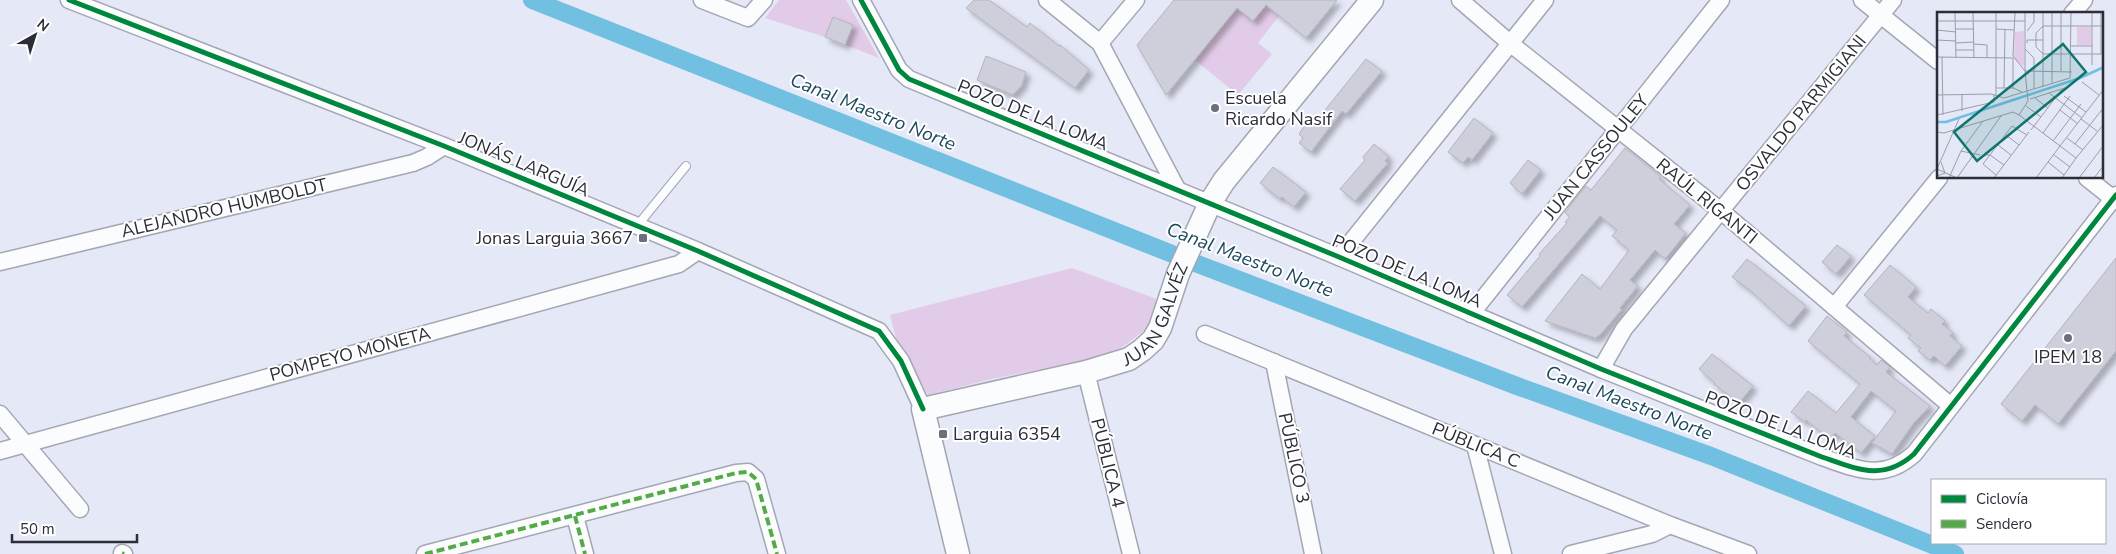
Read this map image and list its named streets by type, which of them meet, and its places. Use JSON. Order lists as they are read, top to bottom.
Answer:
{
  "streets": {
    "main road": ["JONÁS LARGUÍA", "JUAN GALVÉZ"],
    "street": [
      "OSVALDO PARMIGIANI",
      "POZO DE LA LOMA",
      "JUAN CASSOULEY",
      "RAÚL RIGANTI",
      "ALEJANDRO HUMBOLDT",
      "POMPEYO MONETA",
      "PÚBLICA C",
      "PÚBLICO 3",
      "PÚBLICA 4"
    ]
  },
  "crossings": [
    ["OSVALDO PARMIGIANI", "POZO DE LA LOMA"],
    ["OSVALDO PARMIGIANI", "RAÚL RIGANTI"],
    ["POZO DE LA LOMA", "JUAN CASSOULEY"],
    ["POZO DE LA LOMA", "RAÚL RIGANTI"],
    ["POZO DE LA LOMA", "JUAN GALVÉZ"],
    ["JUAN CASSOULEY", "RAÚL RIGANTI"],
    ["JONÁS LARGUÍA", "ALEJANDRO HUMBOLDT"],
    ["JONÁS LARGUÍA", "JUAN GALVÉZ"],
    ["JONÁS LARGUÍA", "POMPEYO MONETA"],
    ["JUAN GALVÉZ", "PÚBLICA 4"],
    ["PÚBLICA C", "PÚBLICO 3"]
  ],
  "water": ["Canal Maestro Norte"],
  "places": {
    "other": ["Escuela Ricardo Nasif", "IPEM 18"],
    "transit": ["Jonas Larguia 3667", "Larguia 6354"]
  },
  "legend": ["Ciclovía", "Sendero"],
  "scale_bar": "50 m",
  "north": "top right"
}
